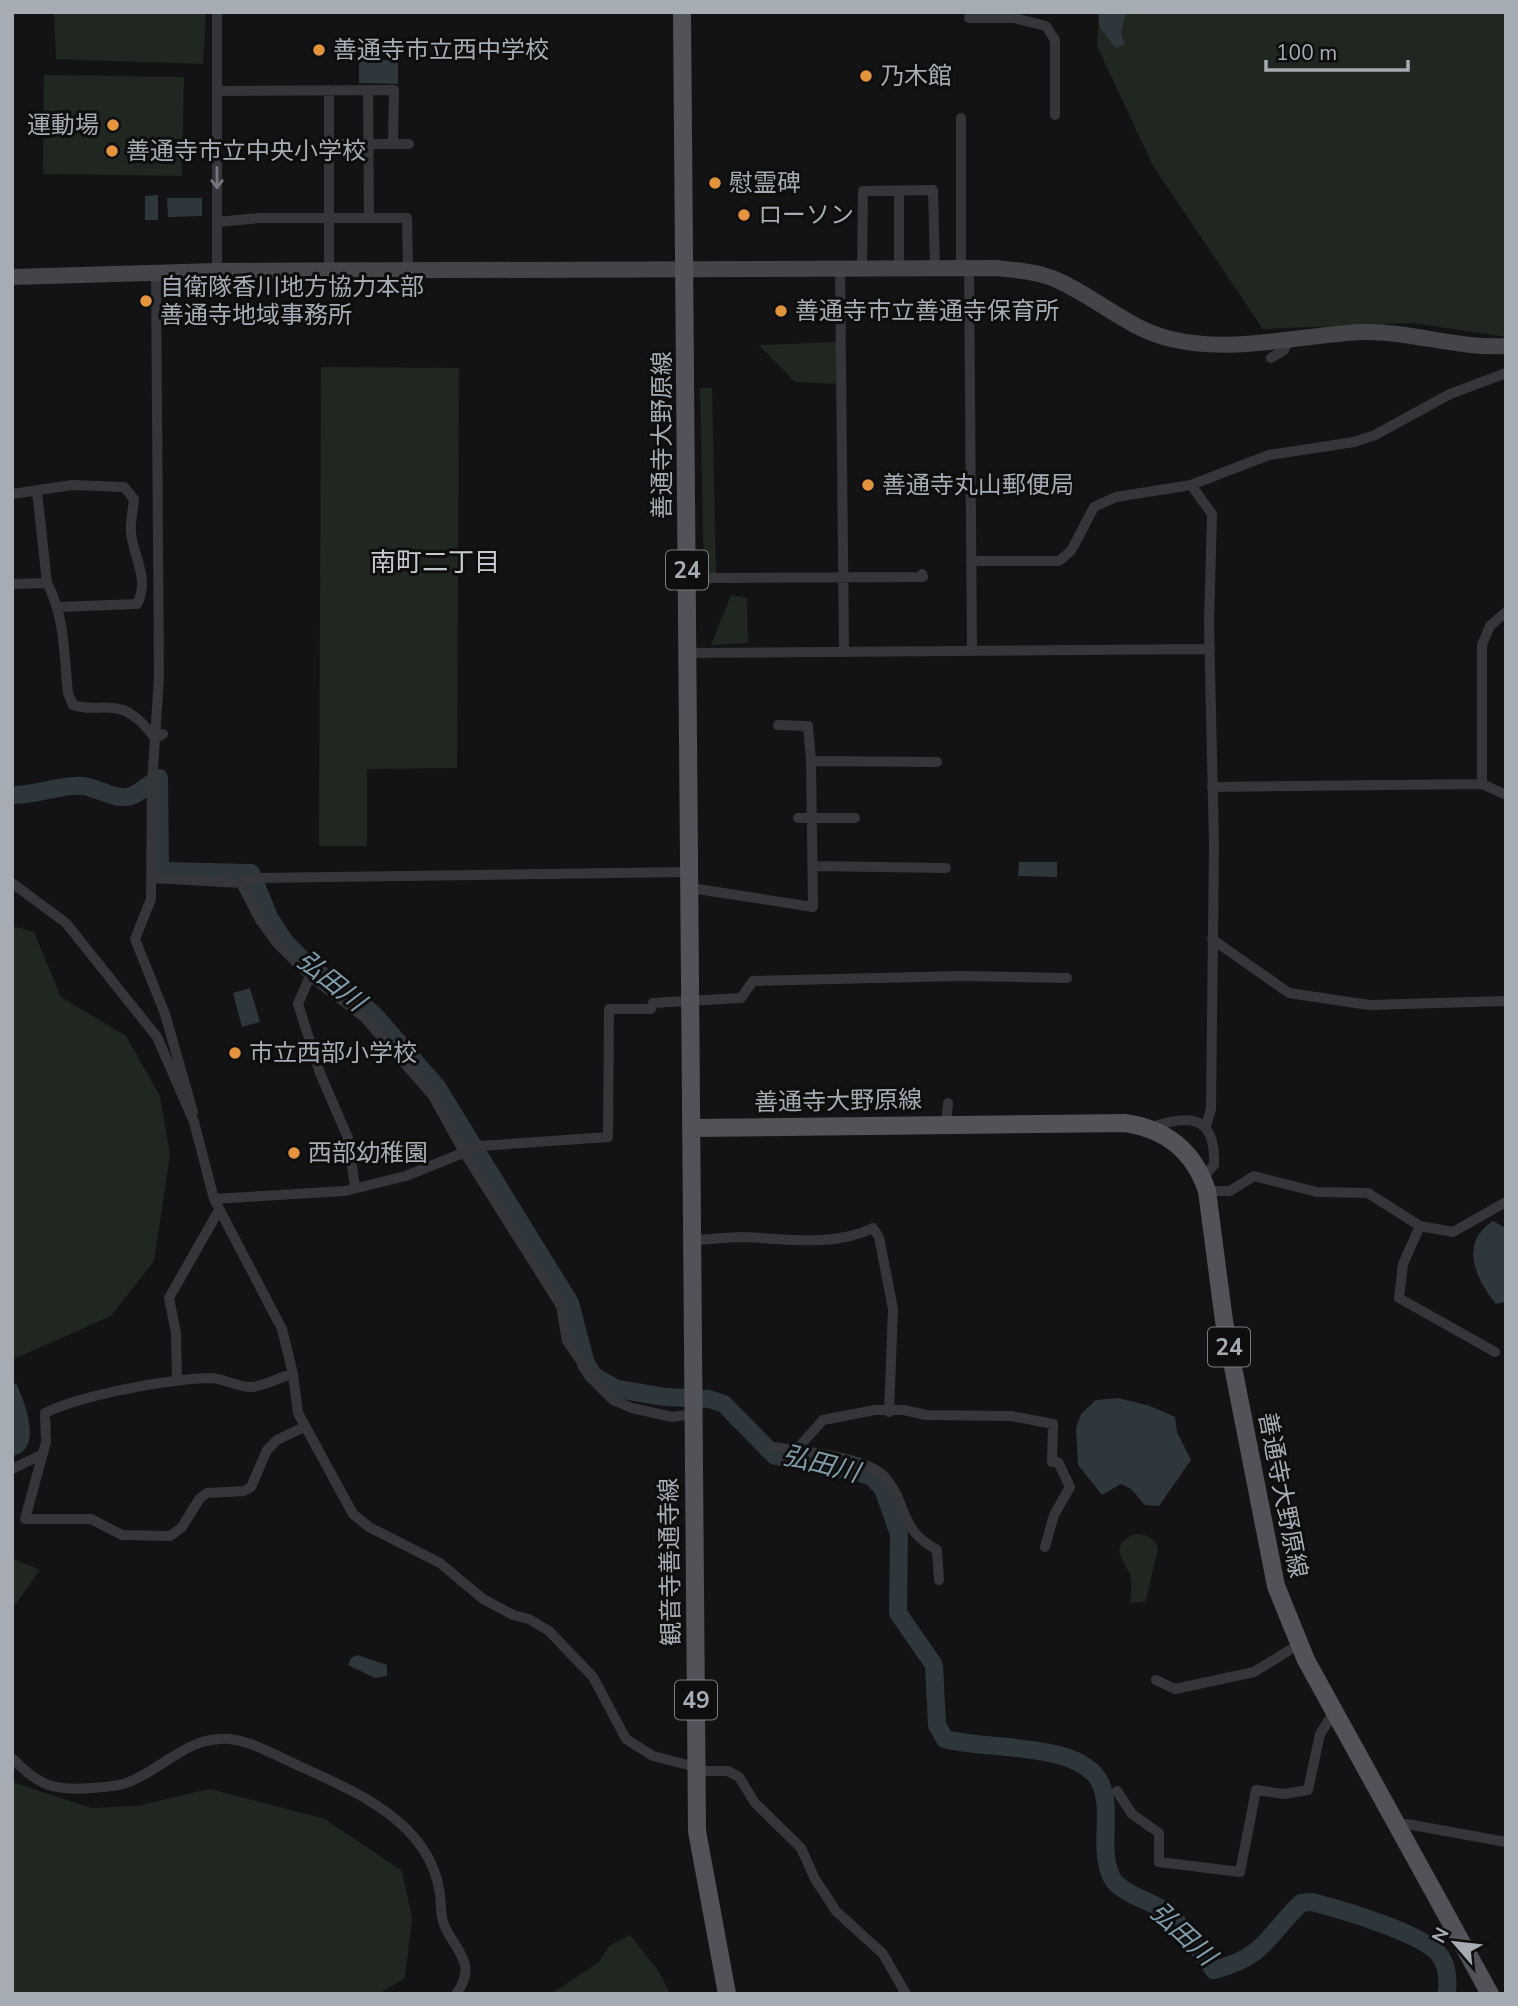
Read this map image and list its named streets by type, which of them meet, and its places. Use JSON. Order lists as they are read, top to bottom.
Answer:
{
  "streets": {
    "main road": [
      "善通寺大野原線",
      "24",
      "観音寺善通寺線",
      "49"
    ]
  },
  "crossings": [
    ["善通寺大野原線", "観音寺善通寺線"]
  ],
  "districts": ["南町二丁目"],
  "water": ["弘田川"],
  "places": [
    "善通寺市立西中学校",
    "乃木館",
    "運動場",
    "善通寺市立中央小学校",
    "慰霊碑",
    "ローソン",
    "自衛隊香川地方協力本部 善通寺地域事務所",
    "善通寺市立善通寺保育所",
    "善通寺丸山郵便局",
    "市立西部小学校",
    "西部幼稚園"
  ],
  "scale_bar": "100 m",
  "north": "top left"
}
